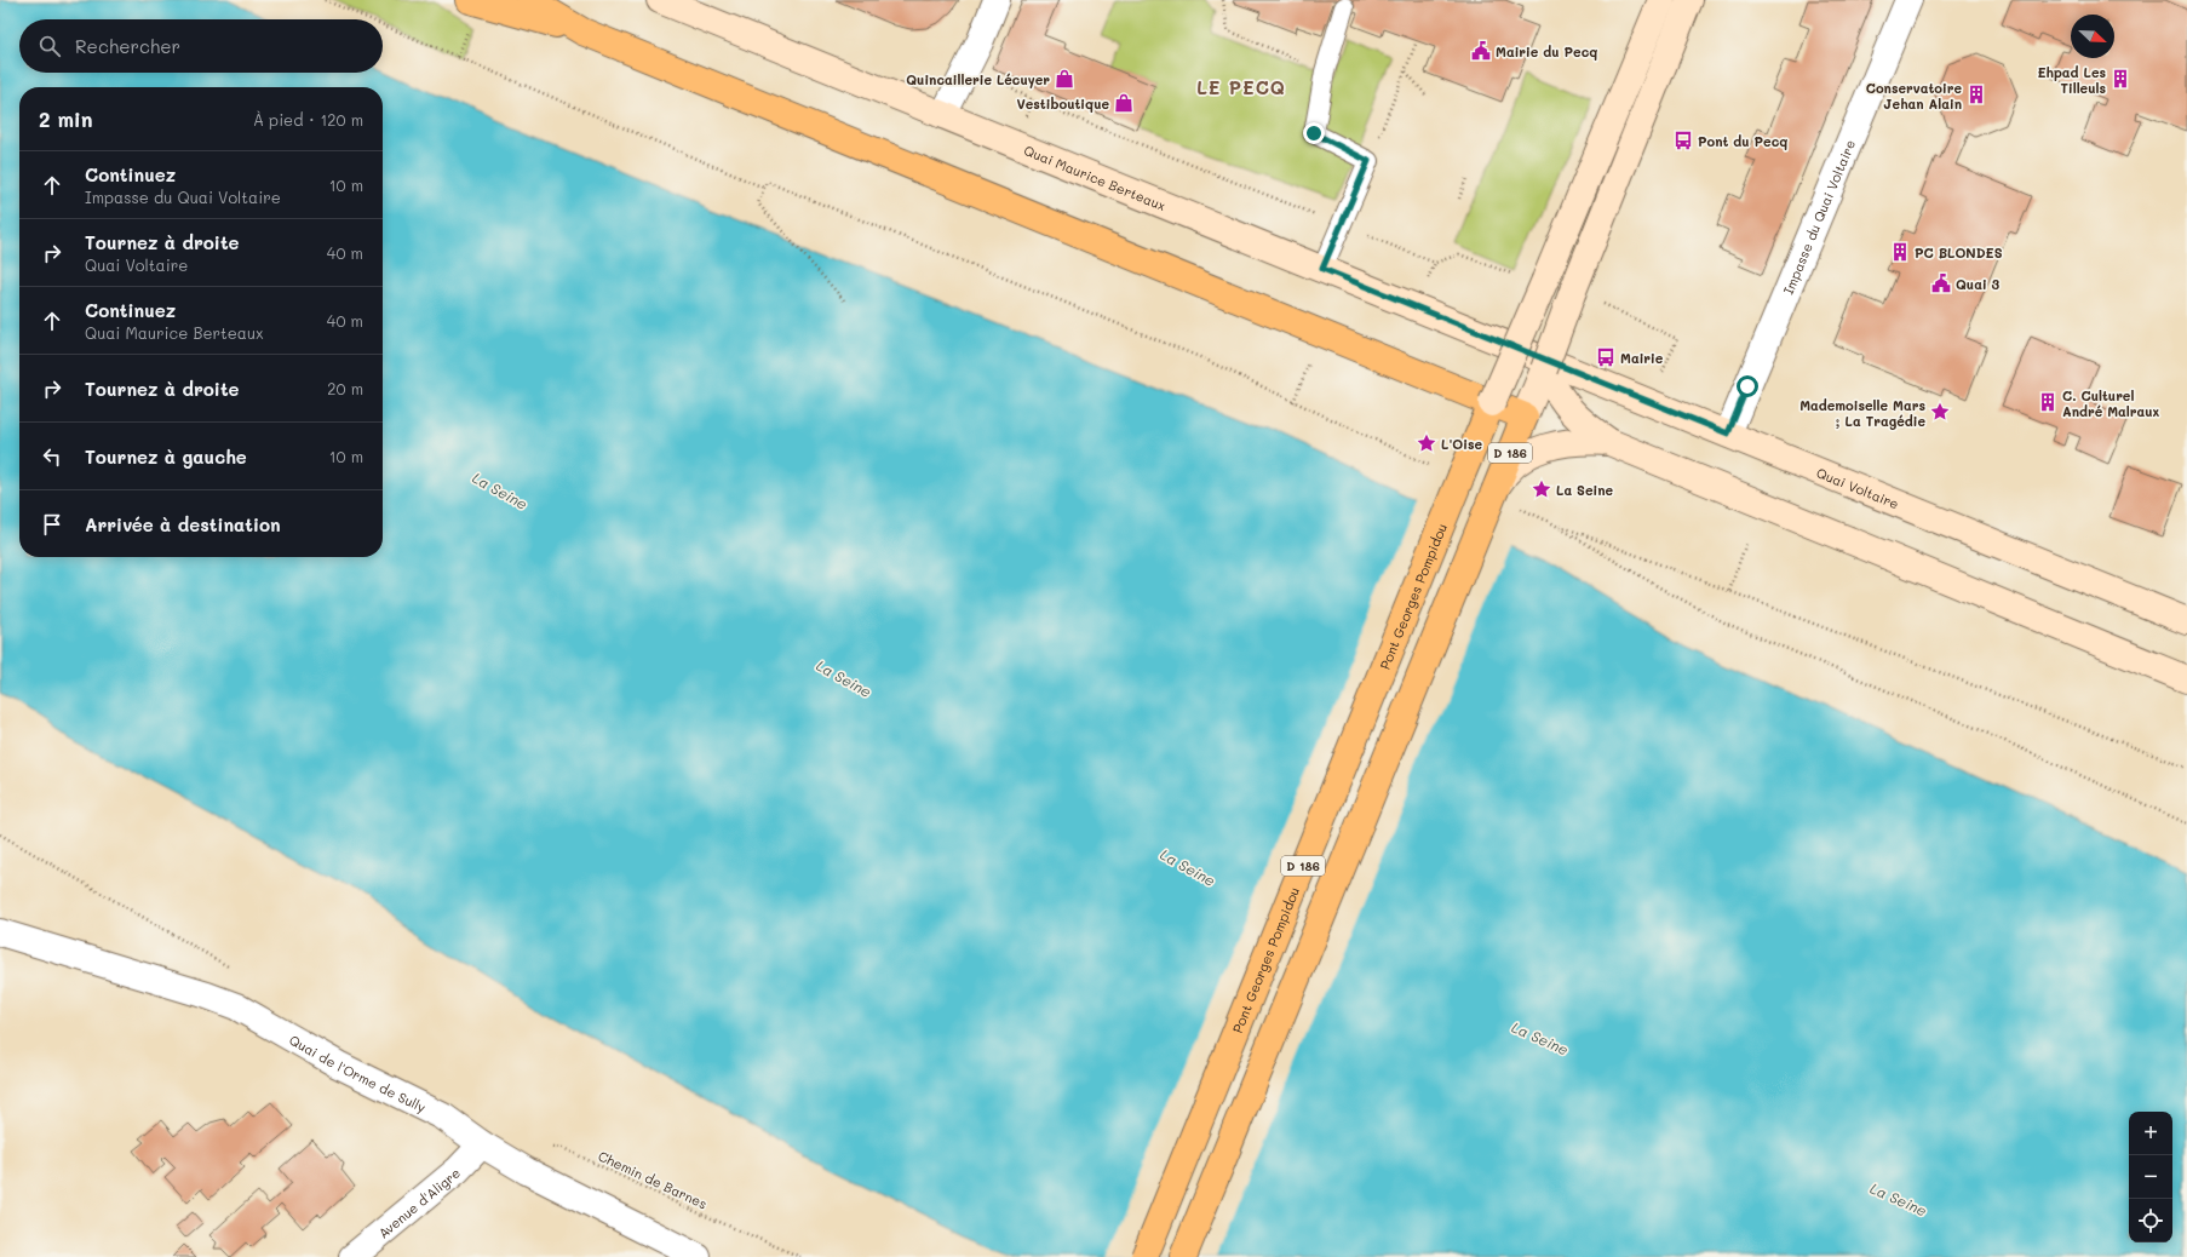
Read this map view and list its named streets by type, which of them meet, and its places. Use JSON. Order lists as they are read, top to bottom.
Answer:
{
  "streets": {
    "main road": [
      "Quai Maurice Berteaux",
      "D 186",
      "Quai Voltaire",
      "Pont Georges Pompidou"
    ],
    "street": ["Impasse du Quai Voltaire", "Quai de l'Orme de Sully", "Avenue d'Aligre"],
    "path": ["Chemin de Barnes"]
  },
  "crossings": [
    ["Quai Maurice Berteaux", "D 186"],
    ["Quai Maurice Berteaux", "Quai Voltaire"],
    ["Impasse du Quai Voltaire", "Quai Voltaire"],
    ["D 186", "Quai Voltaire"],
    ["D 186", "Pont Georges Pompidou"],
    ["Quai de l'Orme de Sully", "Avenue d'Aligre"]
  ],
  "districts": ["LE PECQ"],
  "water": ["La Seine"],
  "places": {
    "public building": ["Mairie du Pecq", "Quai 3"],
    "shop": ["Quincaillerie Lécuyer", "Vestiboutique"],
    "building": [
      "Ehpad Les Tilleuls",
      "Conservatoire Jehan Alain",
      "PC BLONDES",
      "C. Culturel André Malraux"
    ],
    "bus stop": ["Pont du Pecq", "Mairie"],
    "place": ["Mademoiselle Mars ; La Tragédie", "L'Oise", "La Seine"]
  },
  "north": "bottom right",
  "page": {
    "search": "Rechercher",
    "heading": ["2 min", "À pied · 120 m"],
    "list": [
      ["Continuez", "Impasse du Quai Voltaire", "10 m"],
      ["Tournez à droite", "Quai Voltaire", "40 m"],
      ["Continuez", "Quai Maurice Berteaux", "40 m"],
      ["Tournez à droite", "20 m"],
      ["Tournez à gauche", "10 m"],
      "Arrivée à destination"
    ],
    "map_buttons": ["+", "−"]
  }
}
